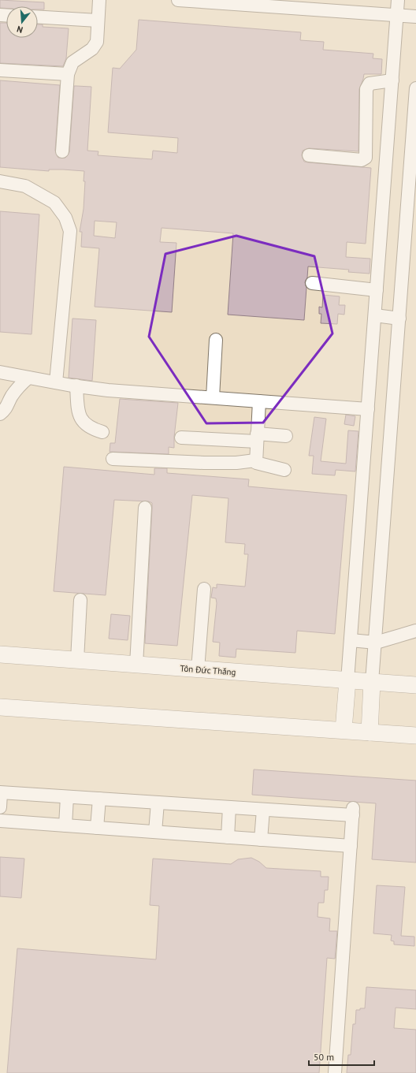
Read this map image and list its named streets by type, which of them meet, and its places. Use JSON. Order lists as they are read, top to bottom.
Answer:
{
  "streets": {
    "main road": ["Tôn Đức Thắng"]
  },
  "scale_bar": "50 m",
  "north": "bottom"
}
